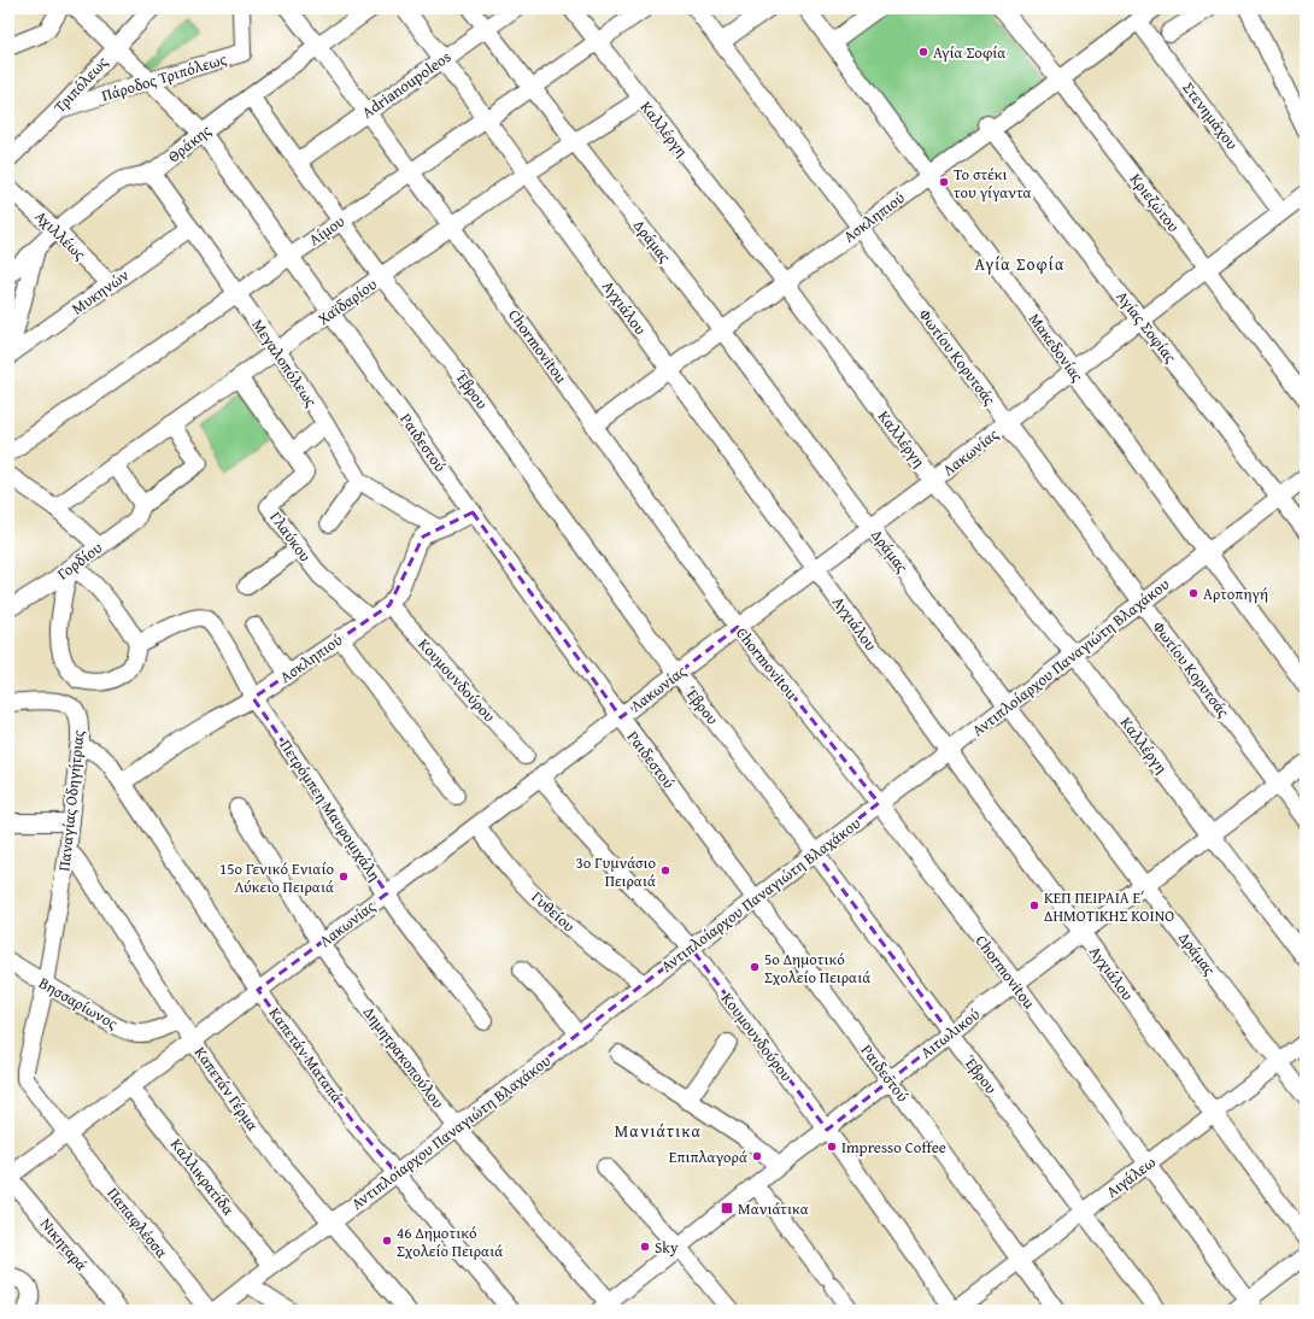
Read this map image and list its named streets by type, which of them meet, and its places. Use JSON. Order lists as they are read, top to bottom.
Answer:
{
  "streets": {
    "street": [
      "Πάροδος Τριπόλεως",
      "Τριπόλεως",
      "Adrianoupoleos",
      "Στενημάχου",
      "Καλλέργη",
      "Θράκης",
      "Κριεζώτου",
      "Ασκληπιού",
      "Αίμου",
      "Αχιλλέως",
      "Δράμας",
      "Μυκηνών",
      "Χαϊδαρίου",
      "Αγχιάλου",
      "Αγίας Σοφίας",
      "Chormovitou",
      "Μακεδονίας",
      "Φωτίου Κορυτσάς",
      "Μεγαλοπόλεως",
      "Έβρου",
      "Ραιδεστού",
      "Λακωνίας",
      "Γλαύκου",
      "Γορδίου",
      "Αντιπλοίαρχου Παναγιώτη Βλαχάκου",
      "Κουμουνδούρου",
      "Παναγίας Οδηγήτριας",
      "Πετρόμπεη Μαυρομιχάλη",
      "Γυθείου",
      "Βησσαρίωνος",
      "Αιτωλικού",
      "Καπετάν Ματαπά",
      "Δημητρακοπούλου",
      "Καπετάν Γέρμα",
      "Καλλικρατίδα",
      "Αιγάλεω",
      "Παπαφλέσσα",
      "Νικηταρά"
    ]
  },
  "crossings": [
    ["Πάροδος Τριπόλεως", "Τριπόλεως"],
    ["Πάροδος Τριπόλεως", "Ραιδεστού"],
    ["Τριπόλεως", "Ραιδεστού"],
    ["Adrianoupoleos", "Δράμας"],
    ["Adrianoupoleos", "Αγχιάλου"],
    ["Adrianoupoleos", "Chormovitou"],
    ["Adrianoupoleos", "Έβρου"],
    ["Στενημάχου", "Ασκληπιού"],
    ["Στενημάχου", "Λακωνίας"],
    ["Καλλέργη", "Ασκληπιού"],
    ["Καλλέργη", "Αίμου"],
    ["Καλλέργη", "Χαϊδαρίου"],
    ["Καλλέργη", "Λακωνίας"],
    ["Καλλέργη", "Αντιπλοίαρχου Παναγιώτη Βλαχάκου"],
    ["Καλλέργη", "Αιτωλικού"],
    ["Θράκης", "Αχιλλέως"],
    ["Θράκης", "Chormovitou"],
    ["Θράκης", "Μεγαλοπόλεως"],
    ["Θράκης", "Έβρου"],
    ["Θράκης", "Ραιδεστού"],
    ["Κριεζώτου", "Ασκληπιού"],
    ["Κριεζώτου", "Λακωνίας"],
    ["Ασκληπιού", "Δράμας"],
    ["Ασκληπιού", "Αγχιάλου"],
    ["Ασκληπιού", "Αγίας Σοφίας"],
    ["Ασκληπιού", "Chormovitou"],
    ["Ασκληπιού", "Μακεδονίας"],
    ["Ασκληπιού", "Φωτίου Κορυτσάς"],
    ["Ασκληπιού", "Μεγαλοπόλεως"],
    ["Ασκληπιού", "Ραιδεστού"],
    ["Ασκληπιού", "Γλαύκου"],
    ["Ασκληπιού", "Κουμουνδούρου"],
    ["Ασκληπιού", "Πετρόμπεη Μαυρομιχάλη"],
    ["Ασκληπιού", "Καπετάν Ματαπά"],
    ["Αίμου", "Δράμας"],
    ["Αίμου", "Αγχιάλου"],
    ["Αίμου", "Chormovitou"],
    ["Αίμου", "Μεγαλοπόλεως"],
    ["Αίμου", "Έβρου"],
    ["Αίμου", "Ραιδεστού"],
    ["Αχιλλέως", "Μυκηνών"],
    ["Δράμας", "Χαϊδαρίου"],
    ["Δράμας", "Λακωνίας"],
    ["Δράμας", "Αντιπλοίαρχου Παναγιώτη Βλαχάκου"],
    ["Δράμας", "Αιτωλικού"],
    ["Δράμας", "Αιγάλεω"],
    ["Μυκηνών", "Μεγαλοπόλεως"],
    ["Χαϊδαρίου", "Αγχιάλου"],
    ["Χαϊδαρίου", "Chormovitou"],
    ["Χαϊδαρίου", "Μεγαλοπόλεως"],
    ["Χαϊδαρίου", "Έβρου"],
    ["Χαϊδαρίου", "Ραιδεστού"],
    ["Χαϊδαρίου", "Γλαύκου"],
    ["Χαϊδαρίου", "Γορδίου"],
    ["Αγχιάλου", "Λακωνίας"],
    ["Αγχιάλου", "Αντιπλοίαρχου Παναγιώτη Βλαχάκου"],
    ["Αγχιάλου", "Αιτωλικού"],
    ["Αγχιάλου", "Αιγάλεω"],
    ["Αγίας Σοφίας", "Λακωνίας"],
    ["Αγίας Σοφίας", "Αντιπλοίαρχου Παναγιώτη Βλαχάκου"],
    ["Chormovitou", "Λακωνίας"],
    ["Chormovitou", "Αντιπλοίαρχου Παναγιώτη Βλαχάκου"],
    ["Chormovitou", "Αιτωλικού"],
    ["Chormovitou", "Αιγάλεω"],
    ["Μακεδονίας", "Λακωνίας"],
    ["Μακεδονίας", "Αντιπλοίαρχου Παναγιώτη Βλαχάκου"],
    ["Φωτίου Κορυτσάς", "Λακωνίας"],
    ["Φωτίου Κορυτσάς", "Αντιπλοίαρχου Παναγιώτη Βλαχάκου"],
    ["Φωτίου Κορυτσάς", "Αιτωλικού"],
    ["Έβρου", "Λακωνίας"],
    ["Έβρου", "Αντιπλοίαρχου Παναγιώτη Βλαχάκου"],
    ["Έβρου", "Αιτωλικού"],
    ["Έβρου", "Αιγάλεω"],
    ["Ραιδεστού", "Λακωνίας"],
    ["Ραιδεστού", "Αντιπλοίαρχου Παναγιώτη Βλαχάκου"],
    ["Ραιδεστού", "Αιτωλικού"],
    ["Ραιδεστού", "Αιγάλεω"],
    ["Λακωνίας", "Κουμουνδούρου"],
    ["Λακωνίας", "Παναγίας Οδηγήτριας"],
    ["Λακωνίας", "Πετρόμπεη Μαυρομιχάλη"],
    ["Λακωνίας", "Γυθείου"],
    ["Λακωνίας", "Καπετάν Ματαπά"],
    ["Λακωνίας", "Δημητρακοπούλου"],
    ["Λακωνίας", "Καπετάν Γέρμα"],
    ["Λακωνίας", "Καλλικρατίδα"],
    ["Λακωνίας", "Παπαφλέσσα"],
    ["Λακωνίας", "Νικηταρά"],
    ["Αντιπλοίαρχου Παναγιώτη Βλαχάκου", "Κουμουνδούρου"],
    ["Αντιπλοίαρχου Παναγιώτη Βλαχάκου", "Γυθείου"],
    ["Αντιπλοίαρχου Παναγιώτη Βλαχάκου", "Καπετάν Ματαπά"],
    ["Αντιπλοίαρχου Παναγιώτη Βλαχάκου", "Δημητρακοπούλου"],
    ["Αντιπλοίαρχου Παναγιώτη Βλαχάκου", "Καπετάν Γέρμα"],
    ["Αντιπλοίαρχου Παναγιώτη Βλαχάκου", "Καλλικρατίδα"],
    ["Κουμουνδούρου", "Αιτωλικού"],
    ["Κουμουνδούρου", "Αιγάλεω"],
    ["Παναγίας Οδηγήτριας", "Βησσαρίωνος"],
    ["Παναγίας Οδηγήτριας", "Καπετάν Ματαπά"],
    ["Παναγίας Οδηγήτριας", "Καπετάν Γέρμα"],
    ["Παναγίας Οδηγήτριας", "Παπαφλέσσα"],
    ["Βησσαρίωνος", "Καπετάν Γέρμα"],
    ["Αιτωλικού", "Δημητρακοπούλου"]
  ],
  "districts": ["Αγία Σοφία", "Μανιάτικα"],
  "places": {
    "other": [
      "Αγία Σοφία",
      "Το στέκι του γίγαντα",
      "Αρτοπηγή",
      "3ο Γυμνάσιο Πειραιά",
      "15ο Γενικό Ενιαίο Λύκειο Πειραιά",
      "ΚΕΠ ΠΕΙΡΑΙΑ Ε΄ ΔΗΜΟΤΙΚΗΣ ΚΟΙΝΟ",
      "5ο Δημοτικό Σχολείο Πειραιά",
      "Impresso Coffee",
      "Επιπλαγορά",
      "46 Δημοτικό Σχολείο Πειραιά",
      "Sky"
    ],
    "transit": ["Μανιάτικα"]
  }
}
